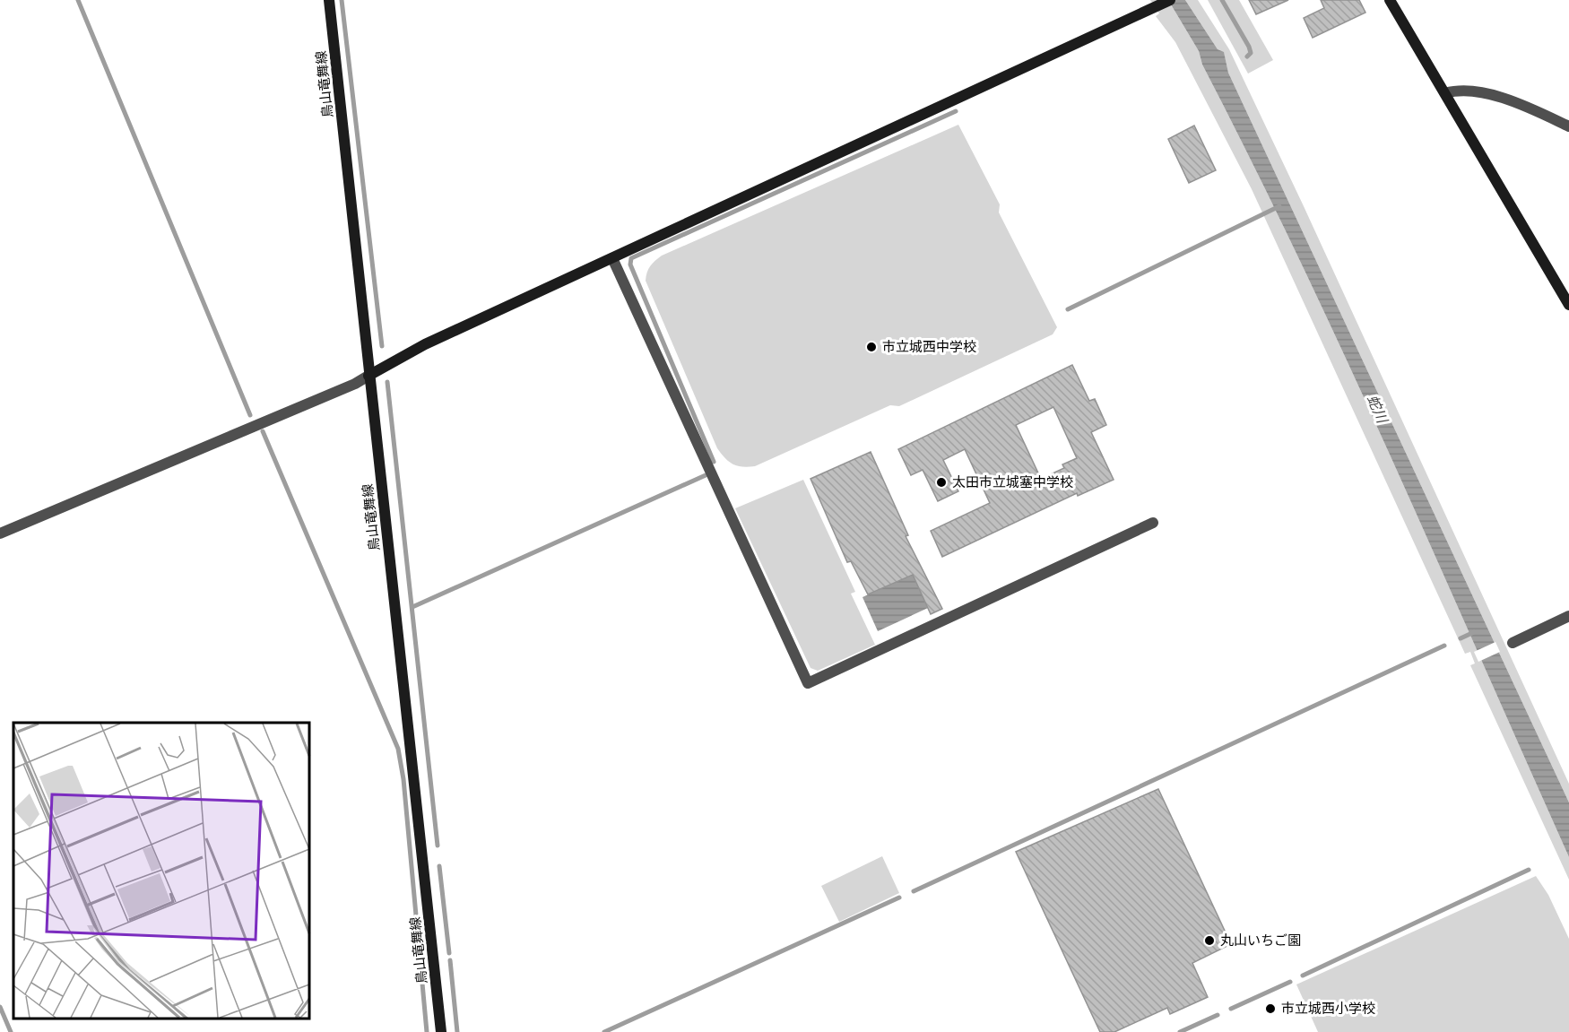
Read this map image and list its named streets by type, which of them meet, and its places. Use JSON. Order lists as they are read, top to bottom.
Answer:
{
  "streets": {
    "street": ["鳥山竜舞線"]
  },
  "water": ["蛇川"],
  "places": [
    "市立城西中学校",
    "太田市立城塞中学校",
    "丸山いちご園",
    "市立城西小学校"
  ]
}
